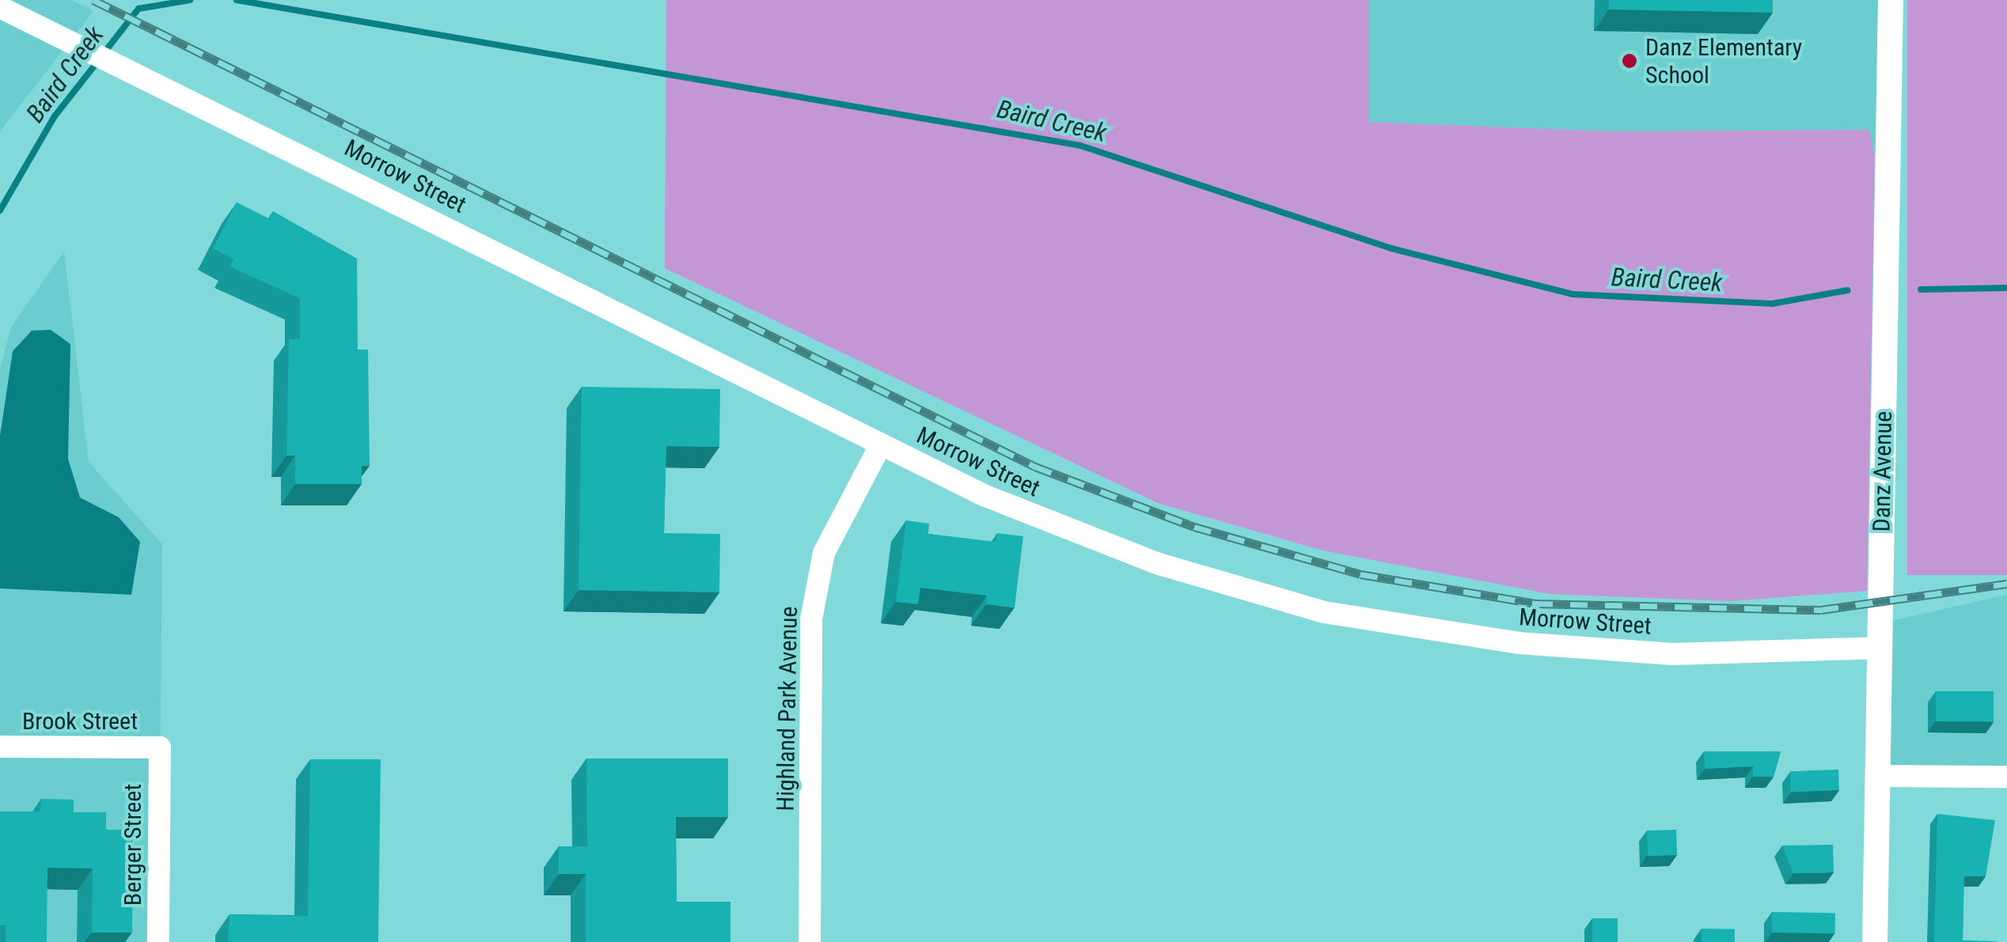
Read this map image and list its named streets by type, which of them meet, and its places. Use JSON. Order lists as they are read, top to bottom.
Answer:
{
  "streets": {
    "street": [
      "Morrow Street",
      "Danz Avenue",
      "Highland Park Avenue",
      "Brook Street",
      "Berger Street"
    ]
  },
  "crossings": [
    ["Morrow Street", "Danz Avenue"],
    ["Morrow Street", "Highland Park Avenue"],
    ["Brook Street", "Berger Street"]
  ],
  "water": ["Baird Creek"],
  "places": ["Danz Elementary School"]
}
